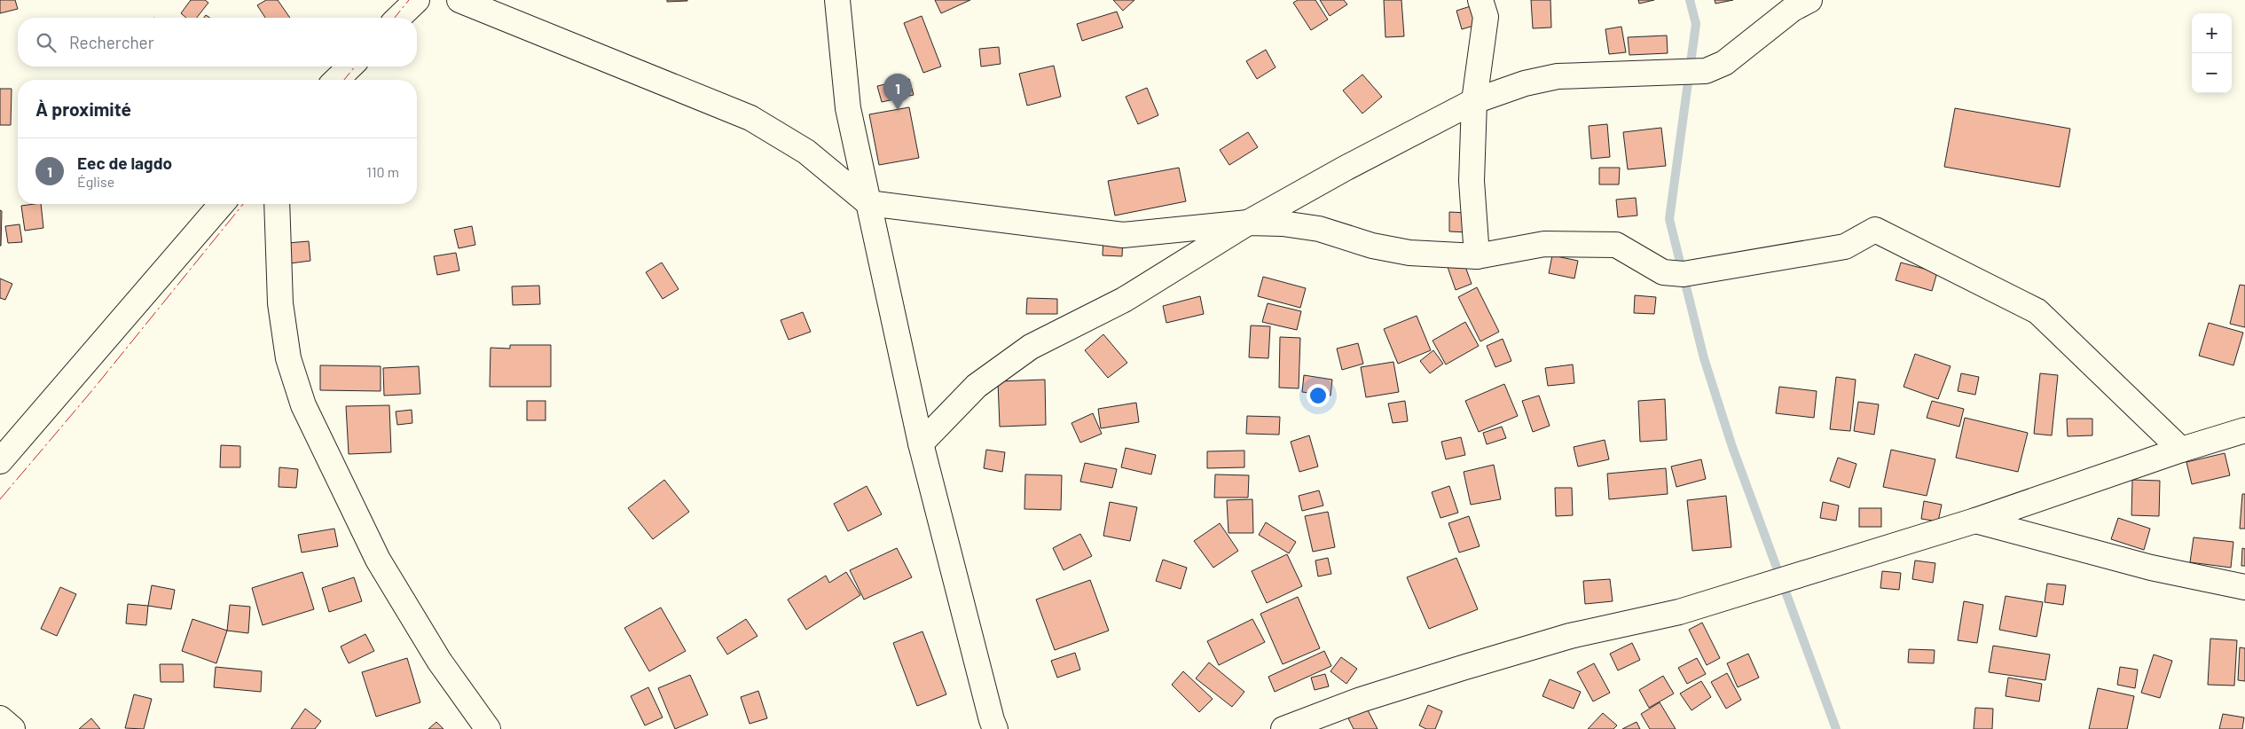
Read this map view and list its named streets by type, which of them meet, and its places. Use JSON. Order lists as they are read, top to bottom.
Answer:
{
  "page": {
    "map_buttons": ["+", "−"],
    "search": "Rechercher",
    "pins": "1",
    "heading": "À proximité",
    "list": [
      {
        "mark": "1",
        "name": "Eec de lagdo",
        "note": "Église",
        "value": "110 m"
      }
    ]
  }
}
